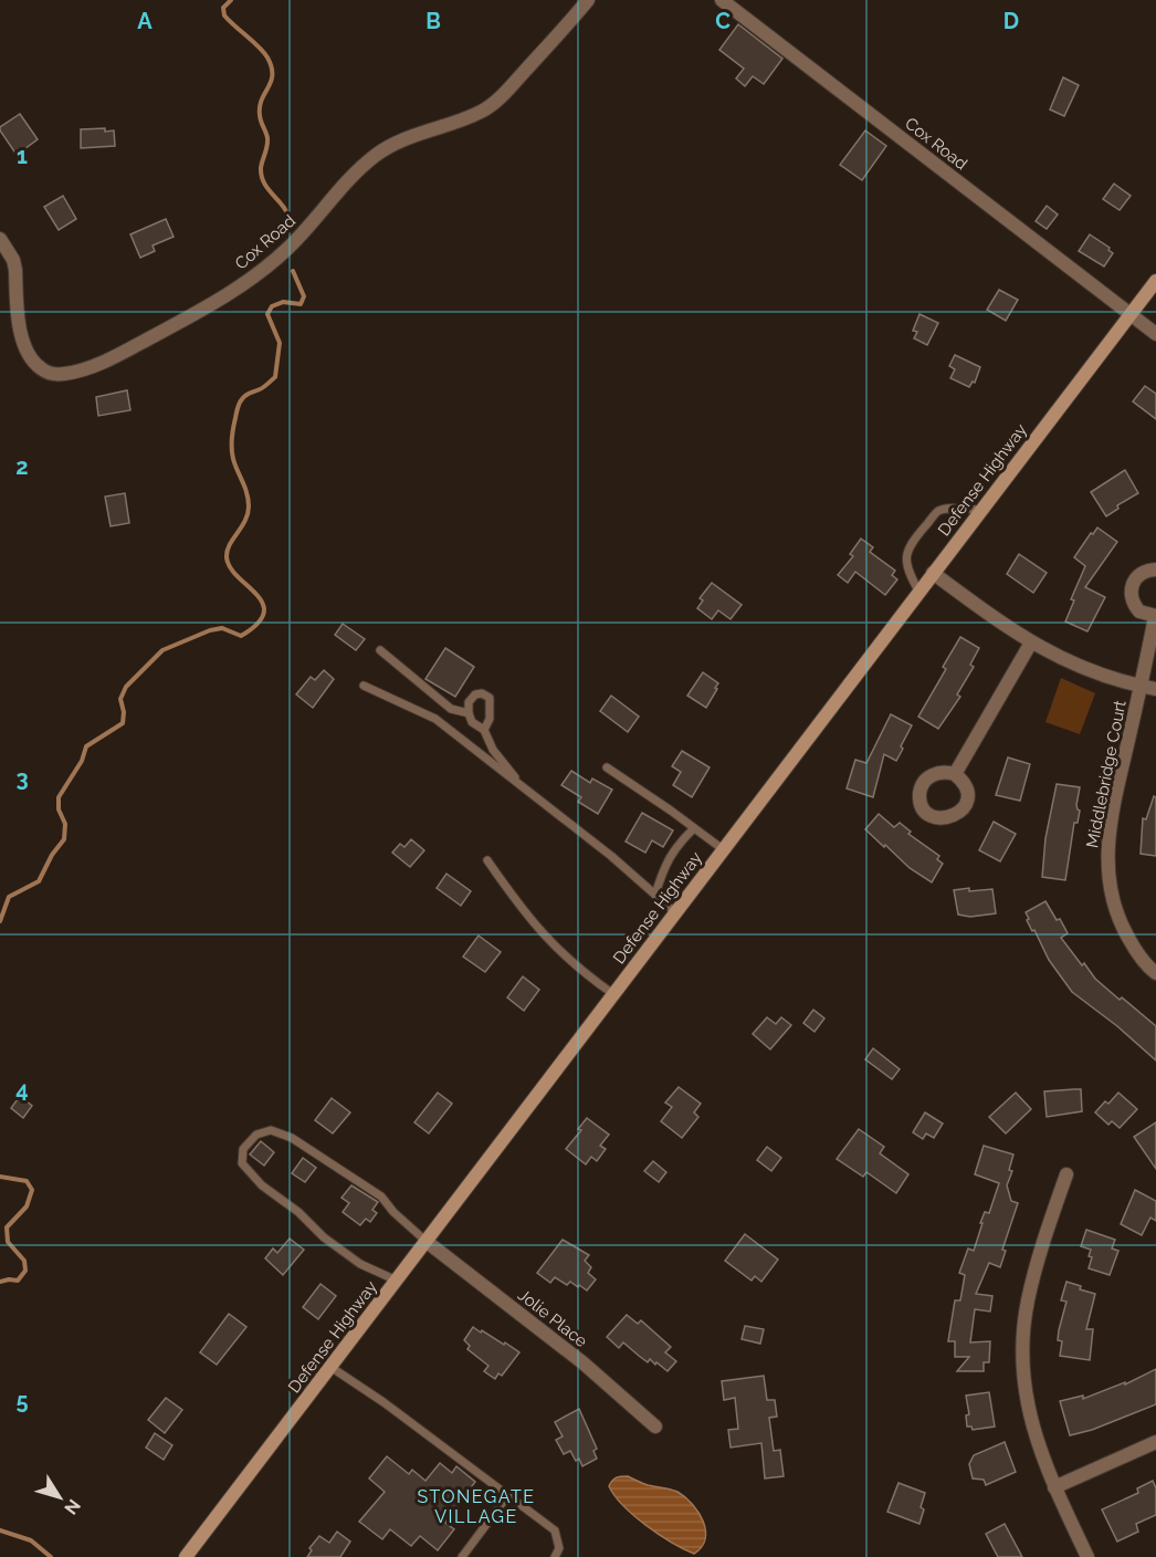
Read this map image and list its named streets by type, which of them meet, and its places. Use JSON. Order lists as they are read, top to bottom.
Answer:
{
  "streets": {
    "main road": ["Defense Highway"],
    "street": ["Cox Road", "Middlebridge Court", "Jolie Place"]
  },
  "crossings": [
    ["Cox Road", "Defense Highway"],
    ["Defense Highway", "Jolie Place"]
  ],
  "districts": ["STONEGATE VILLAGE"],
  "north": "bottom right",
  "grid": {
    "columns": [
      "A",
      "B",
      "C",
      "D"
    ],
    "rows": [
      "1",
      "2",
      "3",
      "4",
      "5"
    ]
  }
}
